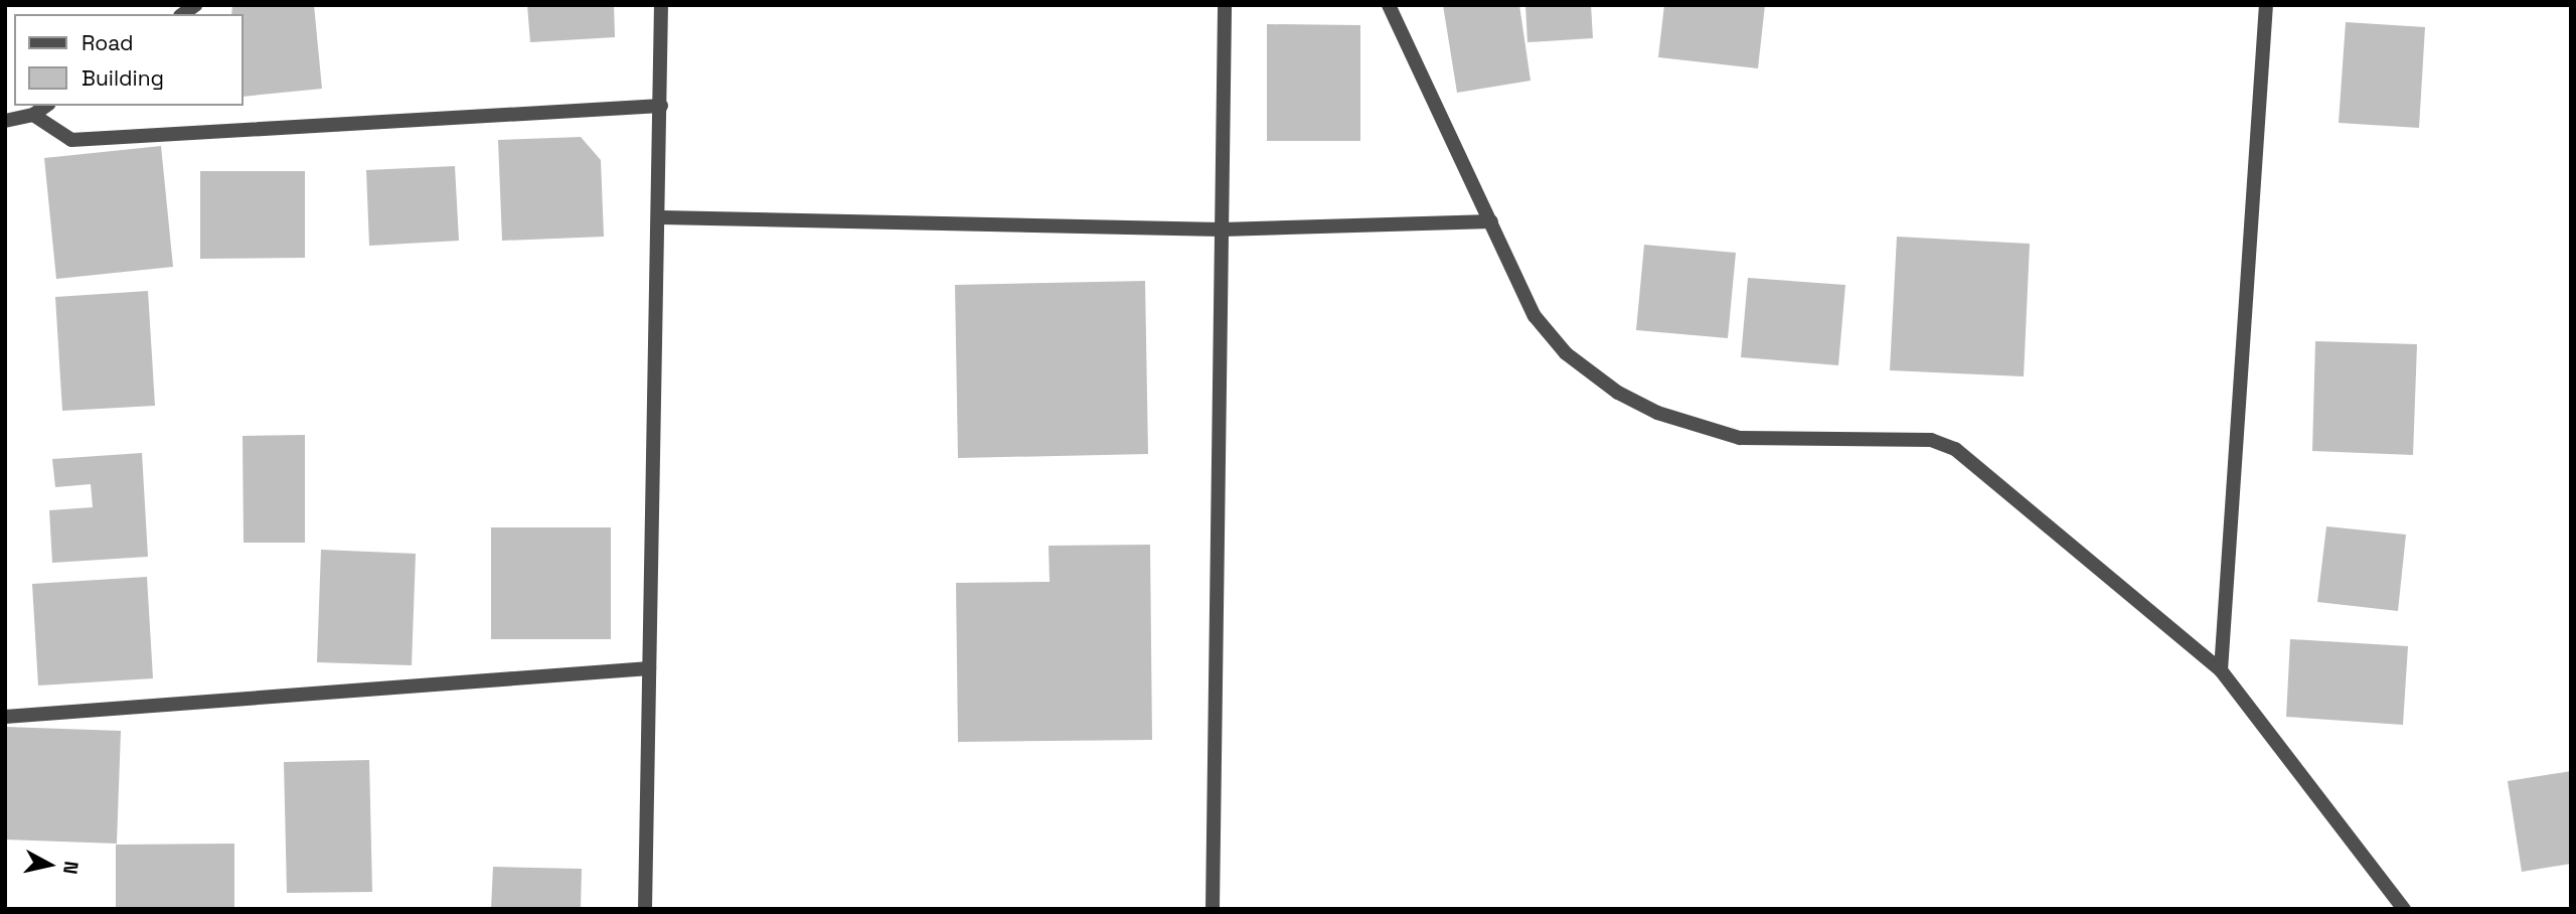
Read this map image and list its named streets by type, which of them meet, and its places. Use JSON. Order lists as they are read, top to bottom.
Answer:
{
  "legend": ["Road", "Building"],
  "north": "right"
}
